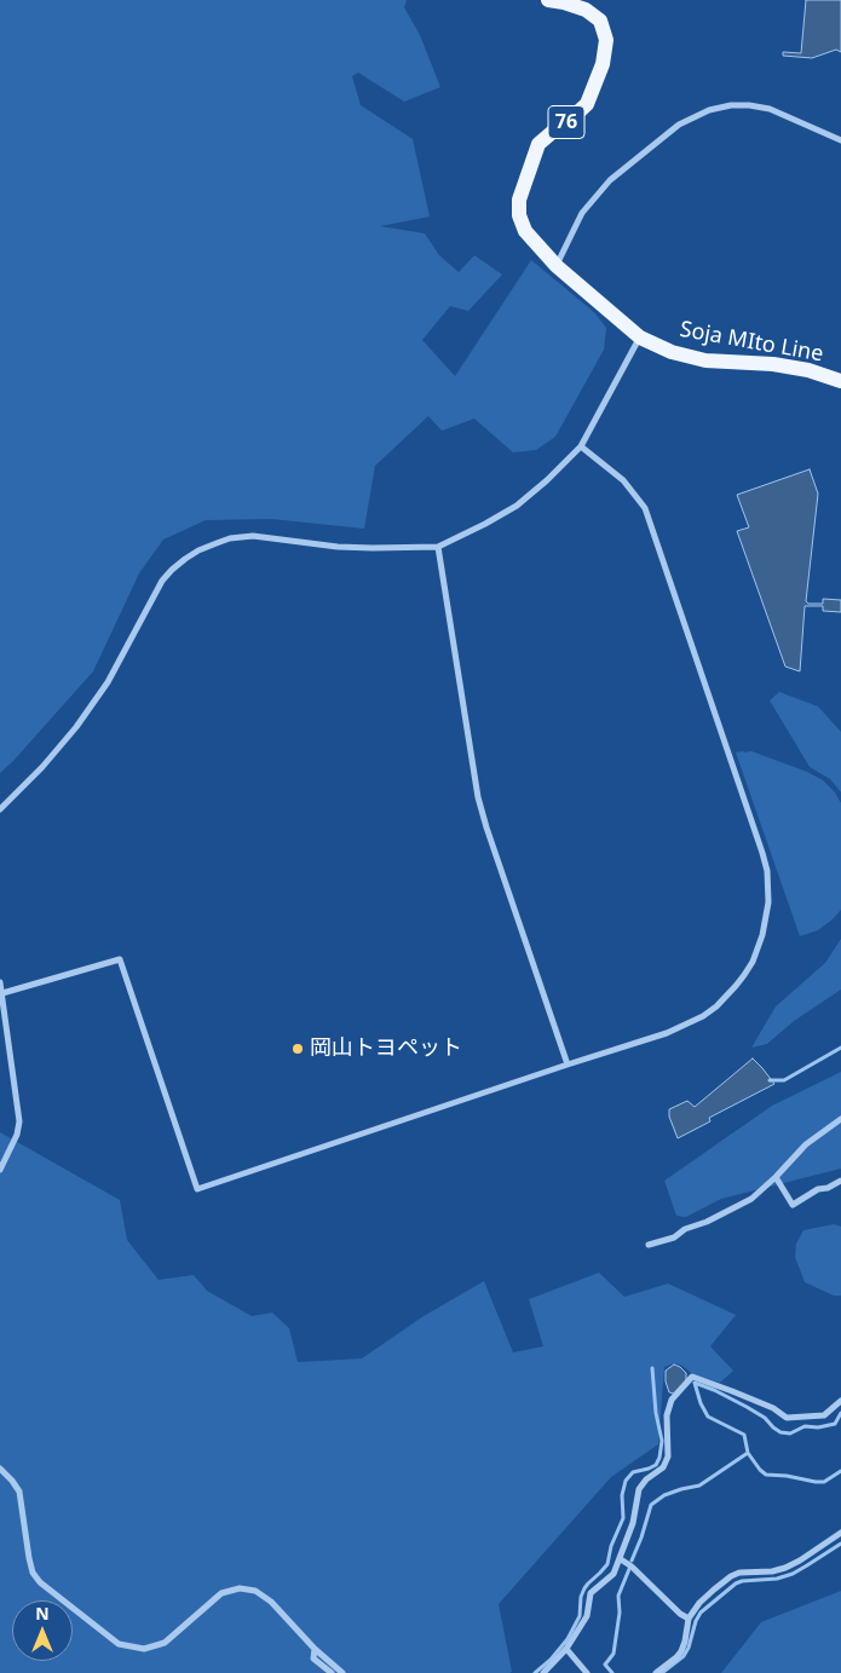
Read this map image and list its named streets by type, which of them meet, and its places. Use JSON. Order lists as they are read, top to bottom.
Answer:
{
  "streets": {
    "main road": ["76", "Soja MIto Line"]
  },
  "places": ["岡山トヨペット"],
  "north": "top"
}
